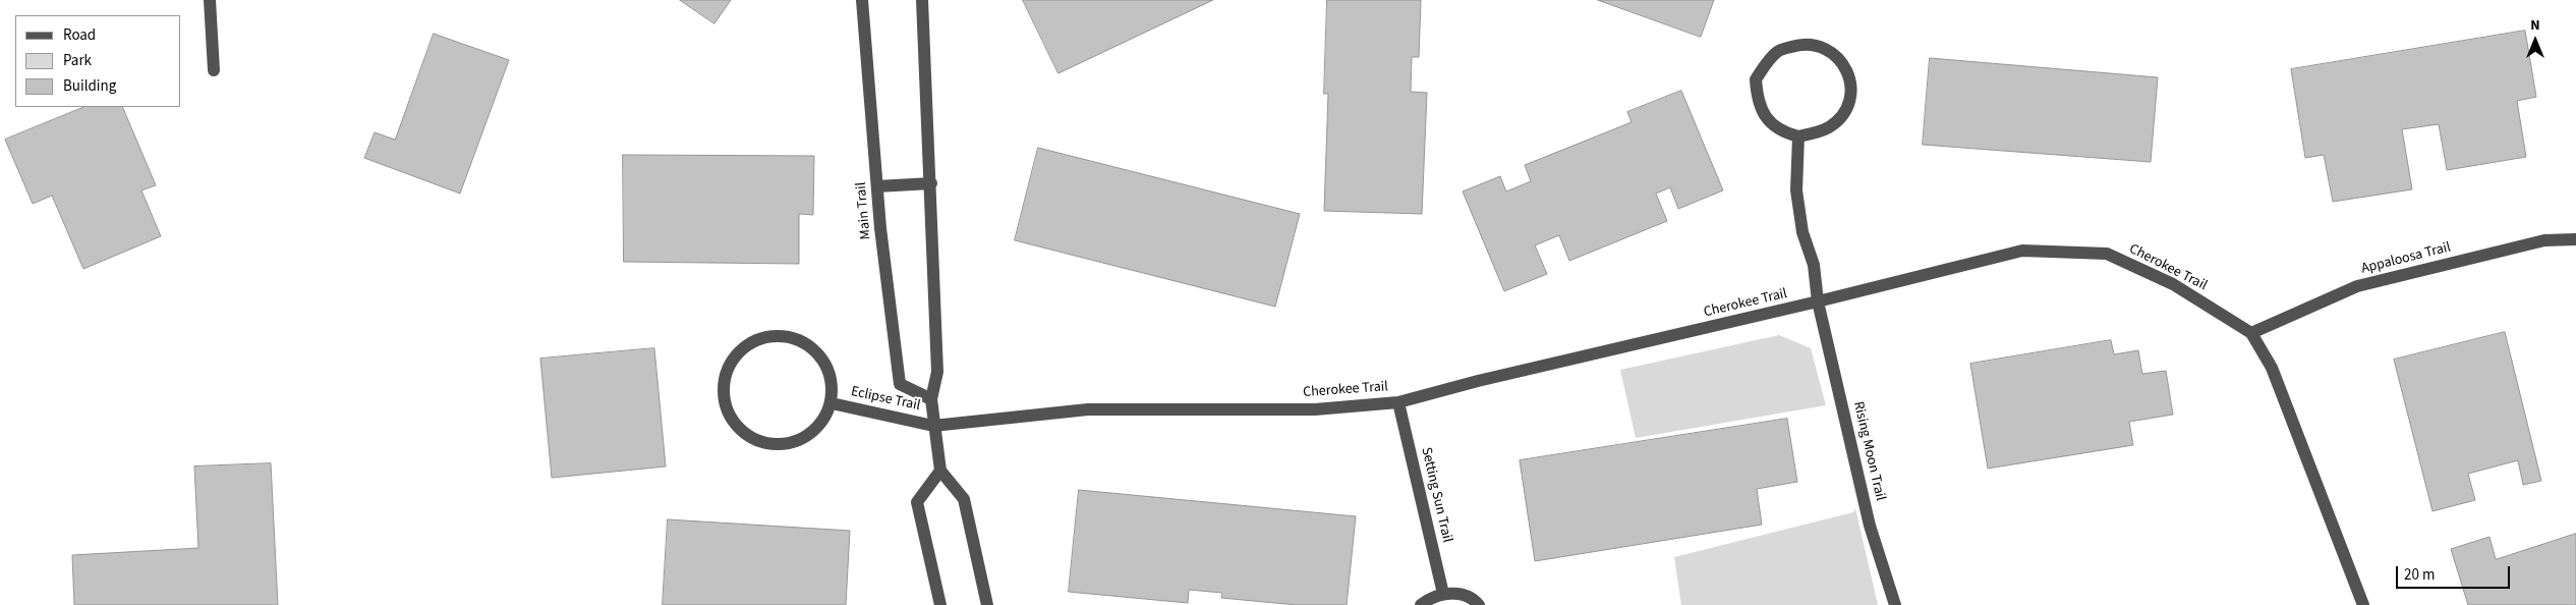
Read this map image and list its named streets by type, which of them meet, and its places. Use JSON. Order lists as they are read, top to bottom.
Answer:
{
  "streets": {
    "street": [
      "Main Trail",
      "Appaloosa Trail",
      "Cherokee Trail",
      "Eclipse Trail",
      "Rising Moon Trail",
      "Setting Sun Trail"
    ]
  },
  "crossings": [
    ["Appaloosa Trail", "Cherokee Trail"],
    ["Cherokee Trail", "Eclipse Trail"],
    ["Cherokee Trail", "Rising Moon Trail"],
    ["Cherokee Trail", "Setting Sun Trail"]
  ],
  "legend": ["Road", "Park", "Building"],
  "scale_bar": "20 m",
  "north": "top"
}
